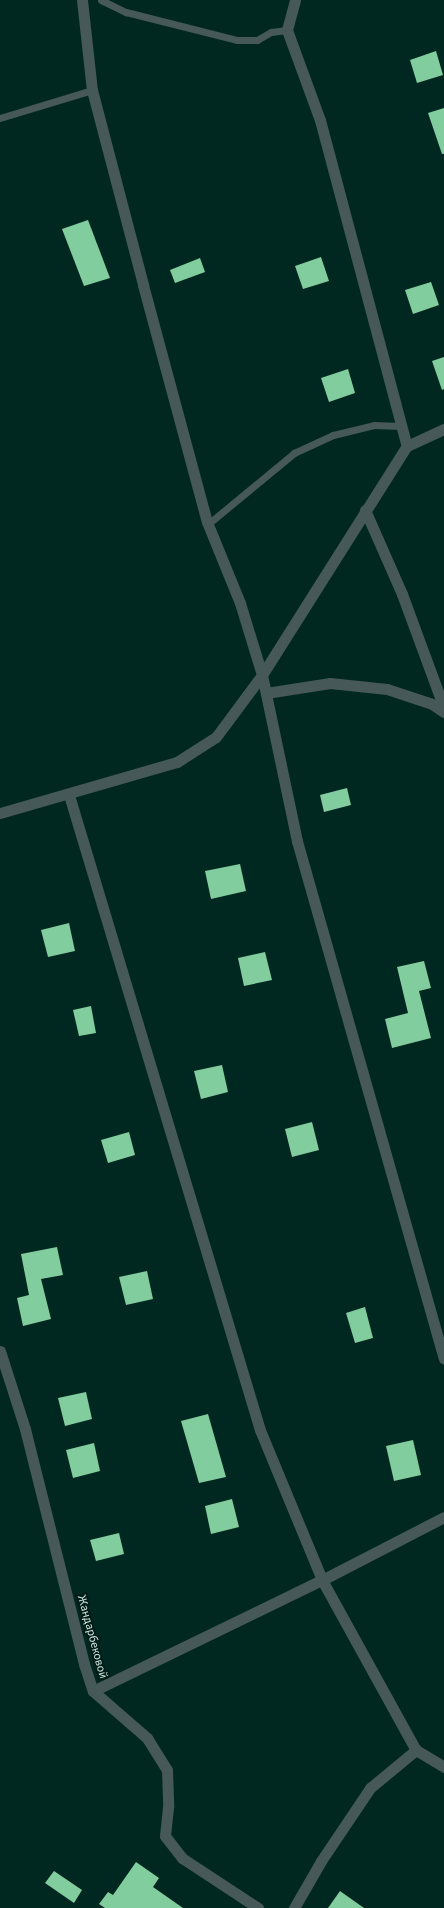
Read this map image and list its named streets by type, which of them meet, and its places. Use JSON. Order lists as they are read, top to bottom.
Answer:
{
  "streets": {
    "street": ["Жандарбековой"]
  }
}
